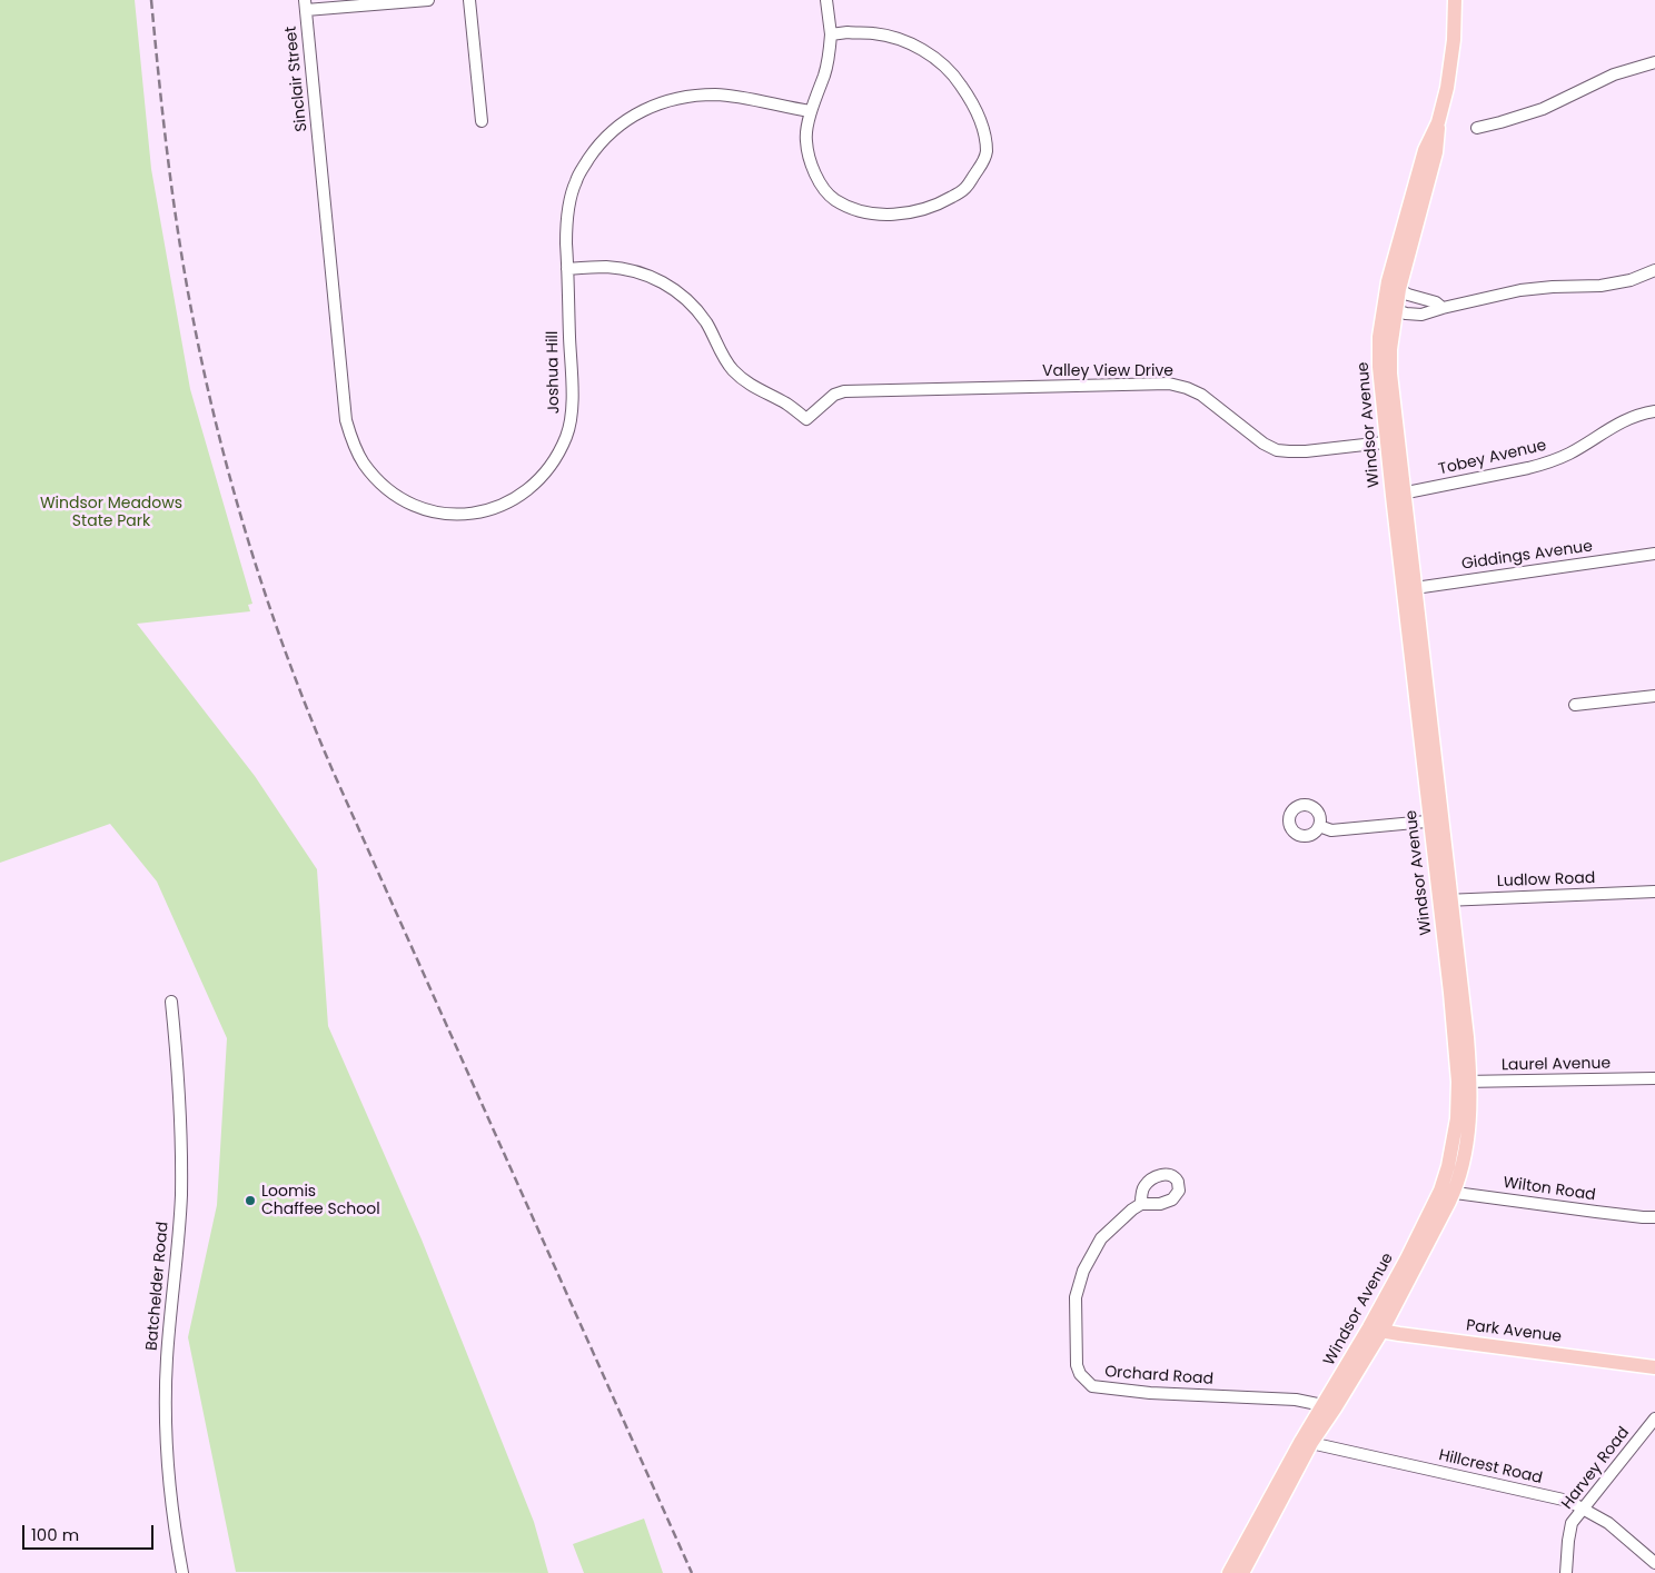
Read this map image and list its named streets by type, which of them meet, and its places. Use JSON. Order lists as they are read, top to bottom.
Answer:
{
  "streets": {
    "main road": ["Windsor Avenue", "Park Avenue"],
    "street": [
      "Sinclair Street",
      "Valley View Drive",
      "Joshua Hill",
      "Tobey Avenue",
      "Giddings Avenue",
      "Ludlow Road",
      "Laurel Avenue",
      "Wilton Road",
      "Batchelder Road",
      "Orchard Road",
      "Hillcrest Road",
      "Harvey Road"
    ]
  },
  "crossings": [
    ["Sinclair Street", "Joshua Hill"],
    ["Valley View Drive", "Joshua Hill"],
    ["Valley View Drive", "Windsor Avenue"],
    ["Windsor Avenue", "Tobey Avenue"],
    ["Windsor Avenue", "Giddings Avenue"],
    ["Windsor Avenue", "Ludlow Road"],
    ["Windsor Avenue", "Laurel Avenue"],
    ["Windsor Avenue", "Wilton Road"],
    ["Windsor Avenue", "Park Avenue"],
    ["Windsor Avenue", "Orchard Road"],
    ["Windsor Avenue", "Hillcrest Road"],
    ["Hillcrest Road", "Harvey Road"]
  ],
  "parks": ["Windsor Meadows State Park"],
  "places": ["Loomis Chaffee School"],
  "scale_bar": "100 m"
}
